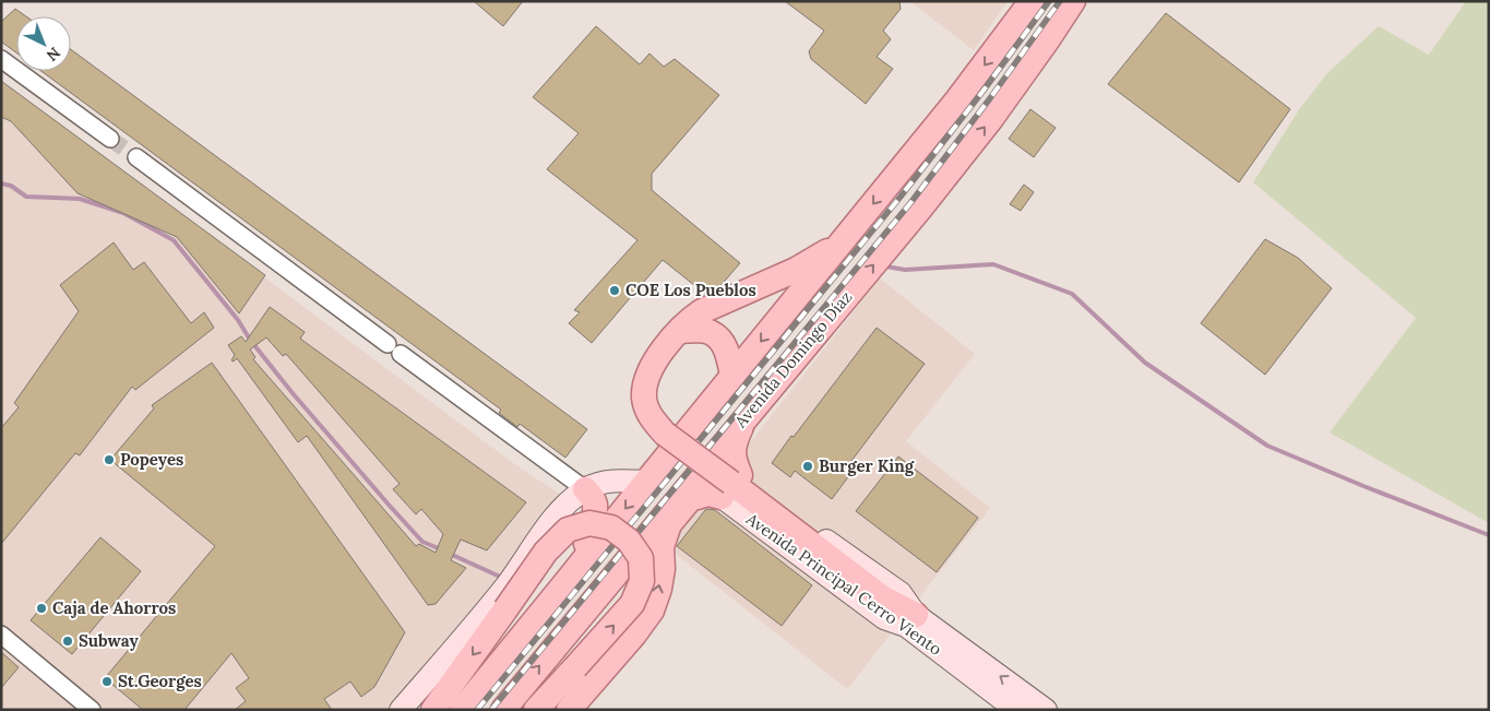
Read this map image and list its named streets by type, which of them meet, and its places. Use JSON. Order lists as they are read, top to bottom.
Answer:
{
  "streets": {
    "main road": ["Avenida Domingo Díaz"],
    "street": ["Avenida Principal Cerro Viento"]
  },
  "places": [
    "COE Los Pueblos",
    "Popeyes",
    "Burger King",
    "Caja de Ahorros",
    "Subway",
    "St.Georges"
  ],
  "north": "bottom right"
}
